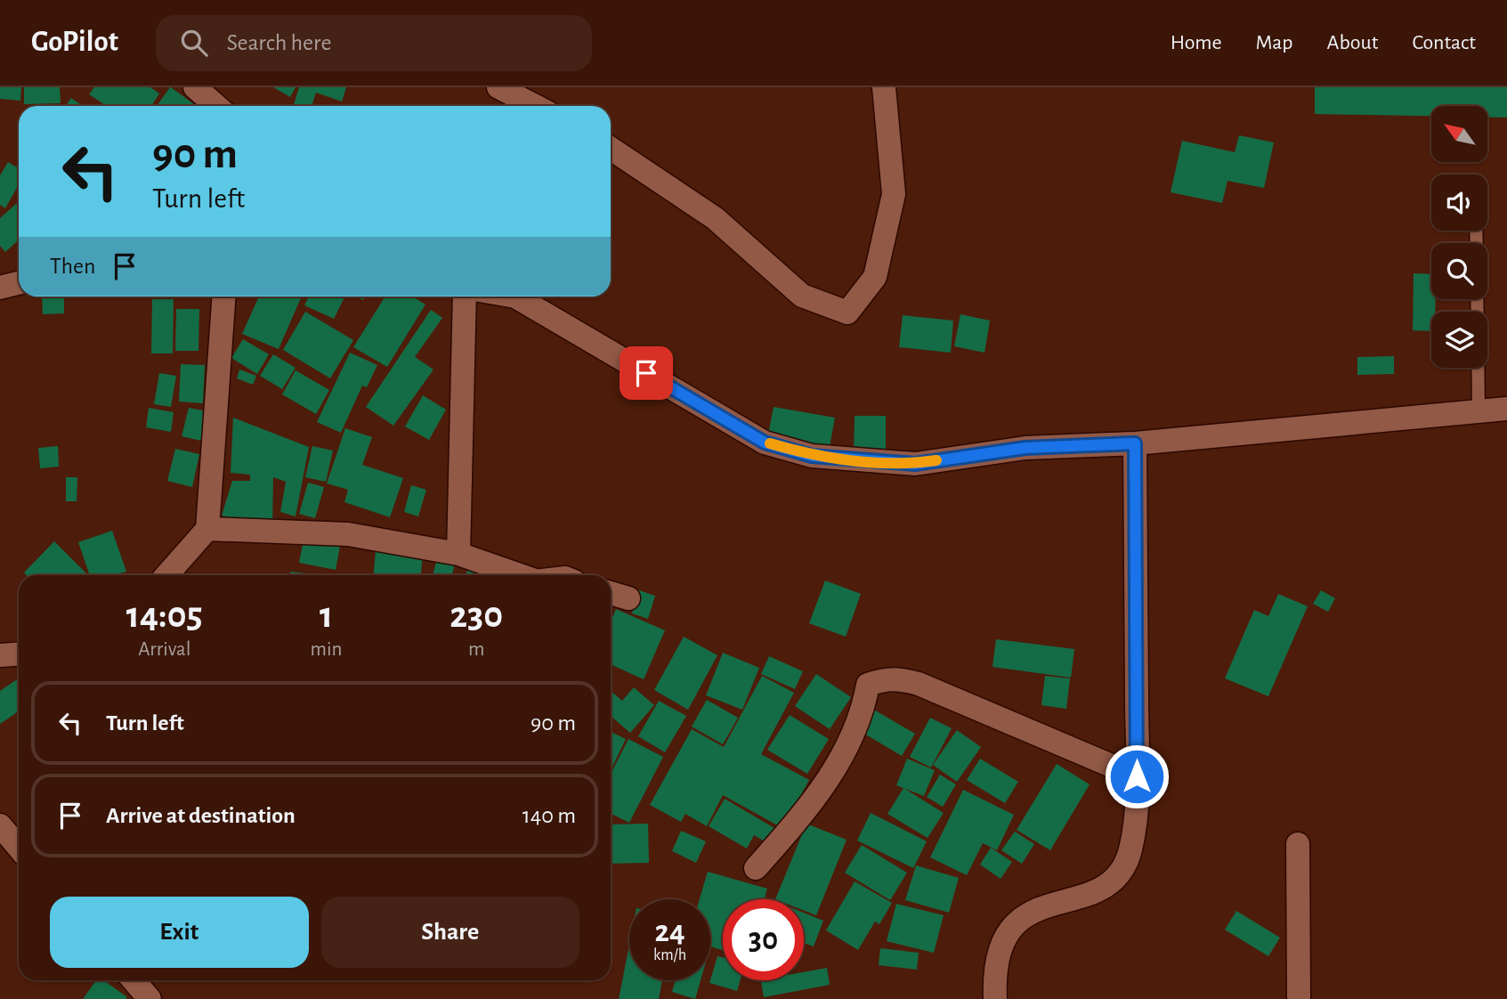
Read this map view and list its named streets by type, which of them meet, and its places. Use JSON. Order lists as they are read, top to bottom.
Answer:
{
  "north": "top left",
  "page": {
    "header": "GoPilot",
    "search": "Search here",
    "nav": [
      "Home",
      "Map",
      "About",
      "Contact"
    ],
    "turn": ["90 m", "Turn left"],
    "then": "Then",
    "eta": [
      "14:05",
      "Arrival",
      "1",
      "min",
      "230",
      "m"
    ],
    "list": [
      {
        "name": "Turn left",
        "value": "90 m"
      },
      {
        "name": "Arrive at destination",
        "value": "140 m"
      }
    ],
    "buttons": ["Exit", "Share"],
    "speed": "24 km/h",
    "limit": "30"
  }
}
